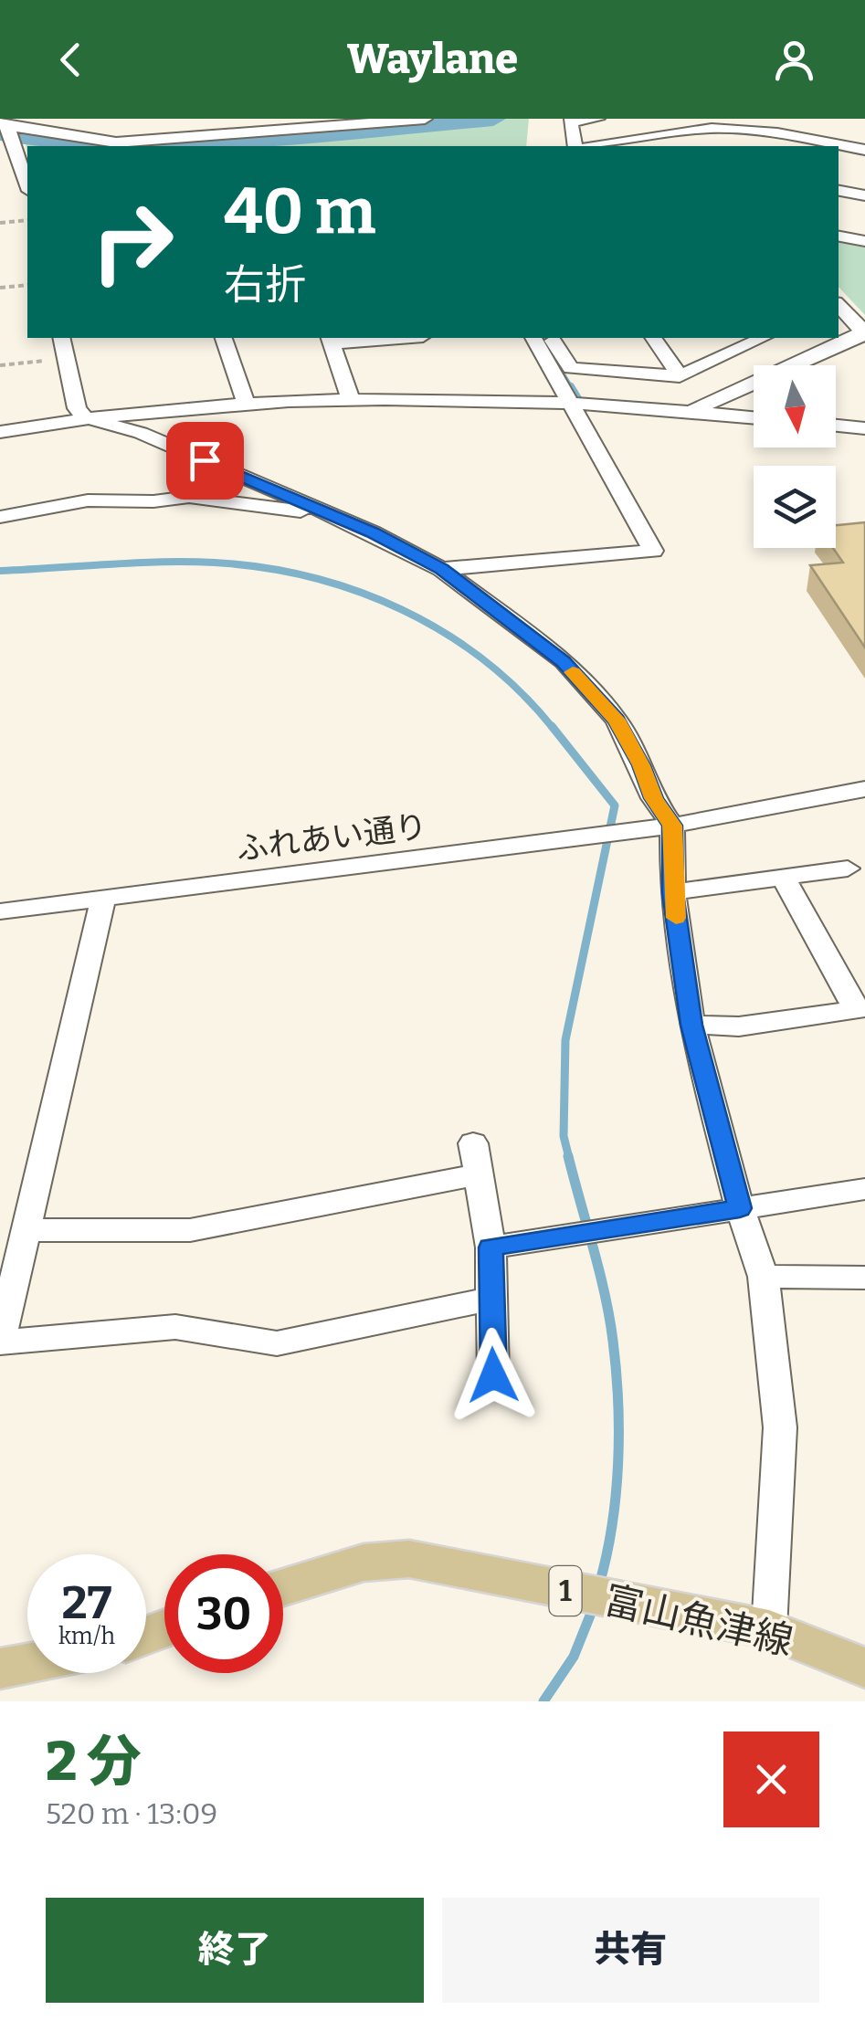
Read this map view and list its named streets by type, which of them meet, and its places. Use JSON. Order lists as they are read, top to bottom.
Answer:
{
  "streets": {
    "main road": ["1", "富山魚津線"],
    "street": ["ふれあい通り"]
  },
  "north": "bottom",
  "page": {
    "header": "Waylane",
    "turn": ["40 m", "右折"],
    "speed": "27 km/h",
    "limit": "30",
    "heading": ["2 分", "520 m · 13:09"],
    "buttons": ["終了", "共有"]
  }
}
